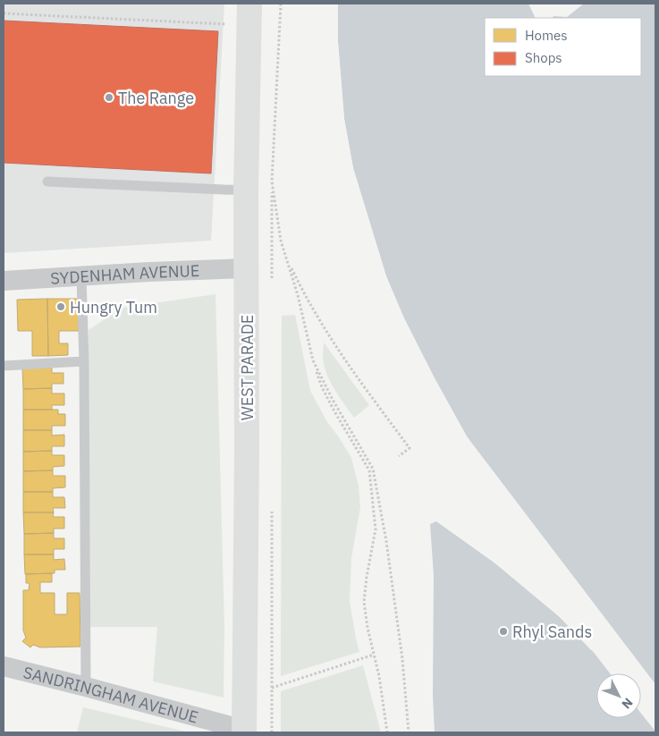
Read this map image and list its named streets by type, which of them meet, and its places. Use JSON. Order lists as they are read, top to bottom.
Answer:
{
  "streets": {
    "main road": ["WEST PARADE"],
    "street": ["SYDENHAM AVENUE", "SANDRINGHAM AVENUE"]
  },
  "crossings": [
    ["SYDENHAM AVENUE", "WEST PARADE"],
    ["WEST PARADE", "SANDRINGHAM AVENUE"]
  ],
  "places": ["The Range", "Hungry Tum", "Rhyl Sands"],
  "legend": ["Homes", "Shops"],
  "north": "bottom right"
}
